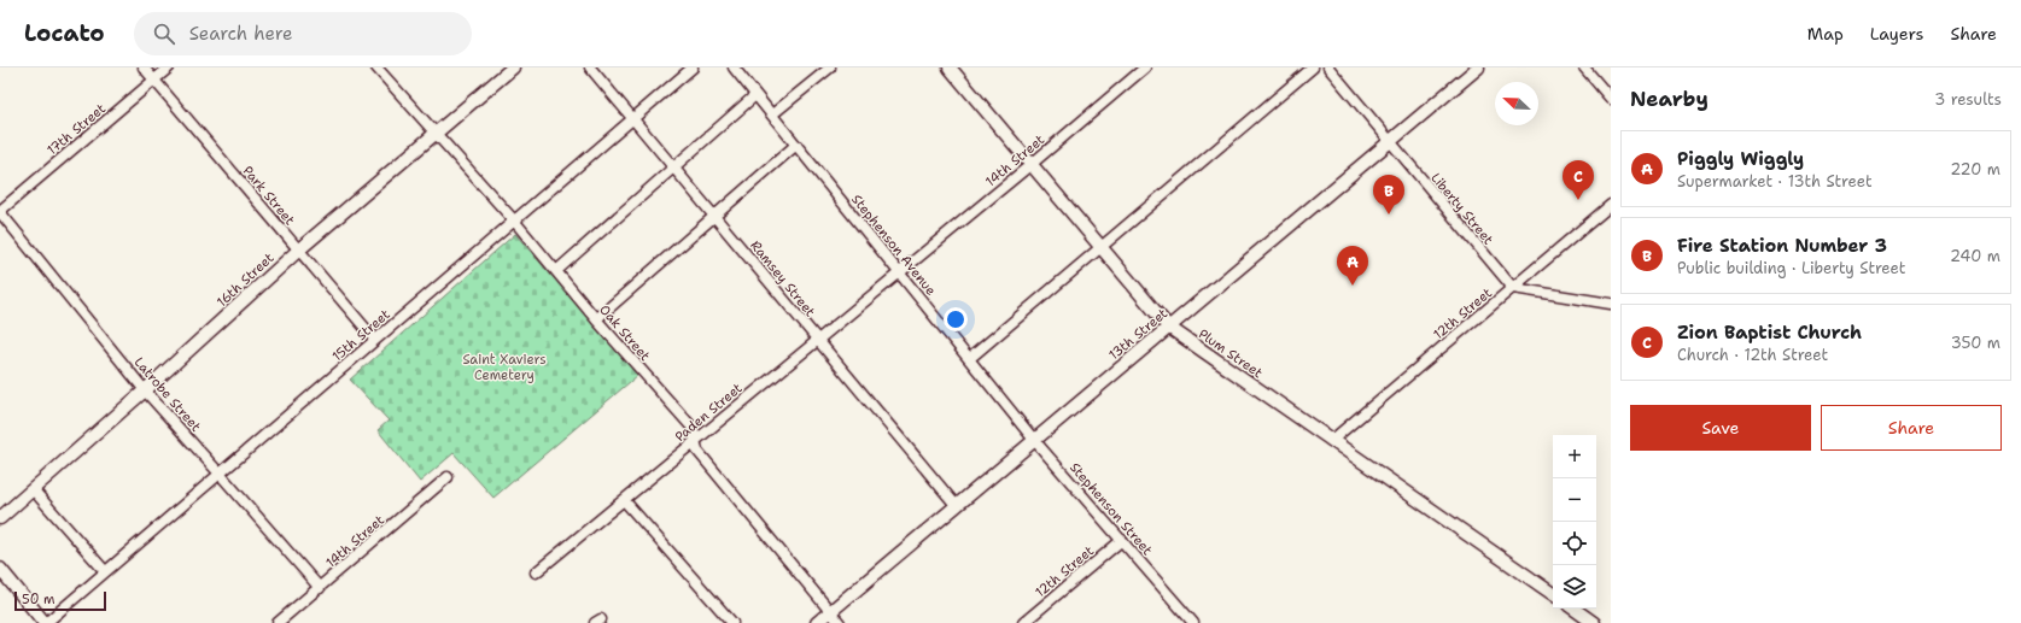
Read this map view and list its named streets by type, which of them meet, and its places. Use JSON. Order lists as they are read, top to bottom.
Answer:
{
  "streets": {
    "street": [
      "17th Street",
      "14th Street",
      "Park Street",
      "Liberty Street",
      "Stephenson Avenue",
      "Ramsey Street",
      "16th Street",
      "12th Street",
      "Oak Street",
      "13th Street",
      "15th Street",
      "Plum Street",
      "Latrobe Street",
      "Paden Street",
      "Stephenson Street"
    ]
  },
  "crossings": [
    ["17th Street", "Park Street"],
    ["17th Street", "Latrobe Street"],
    ["14th Street", "Stephenson Avenue"],
    ["14th Street", "Plum Street"],
    ["14th Street", "Latrobe Street"],
    ["14th Street", "Paden Street"],
    ["Park Street", "16th Street"],
    ["Park Street", "15th Street"],
    ["Liberty Street", "12th Street"],
    ["Liberty Street", "13th Street"],
    ["Stephenson Avenue", "13th Street"],
    ["Stephenson Avenue", "Paden Street"],
    ["Stephenson Avenue", "Stephenson Street"],
    ["Ramsey Street", "13th Street"],
    ["Ramsey Street", "15th Street"],
    ["Ramsey Street", "Paden Street"],
    ["16th Street", "Oak Street"],
    ["16th Street", "Latrobe Street"],
    ["12th Street", "Plum Street"],
    ["12th Street", "Stephenson Street"],
    ["Oak Street", "13th Street"],
    ["Oak Street", "15th Street"],
    ["Oak Street", "Paden Street"],
    ["13th Street", "Plum Street"],
    ["13th Street", "Stephenson Street"],
    ["15th Street", "Latrobe Street"]
  ],
  "parks": ["Saint Xaviers Cemetery"],
  "scale_bar": "50 m",
  "north": "top left",
  "page": {
    "header": "Locato",
    "search": "Search here",
    "nav": ["Map", "Layers", "Share"],
    "heading": ["Nearby", "3 results"],
    "list": [
      {
        "mark": "A",
        "name": "Piggly Wiggly",
        "note": "Supermarket · 13th Street",
        "value": "220 m"
      },
      {
        "mark": "B",
        "name": "Fire Station Number 3",
        "note": "Public building · Liberty Street",
        "value": "240 m"
      },
      {
        "mark": "C",
        "name": "Zion Baptist Church",
        "note": "Church · 12th Street",
        "value": "350 m"
      }
    ],
    "pins": ["C", "B", "A"],
    "buttons": ["Save", "Share"],
    "map_buttons": ["+", "−"],
    "scale": "50 m"
  }
}
